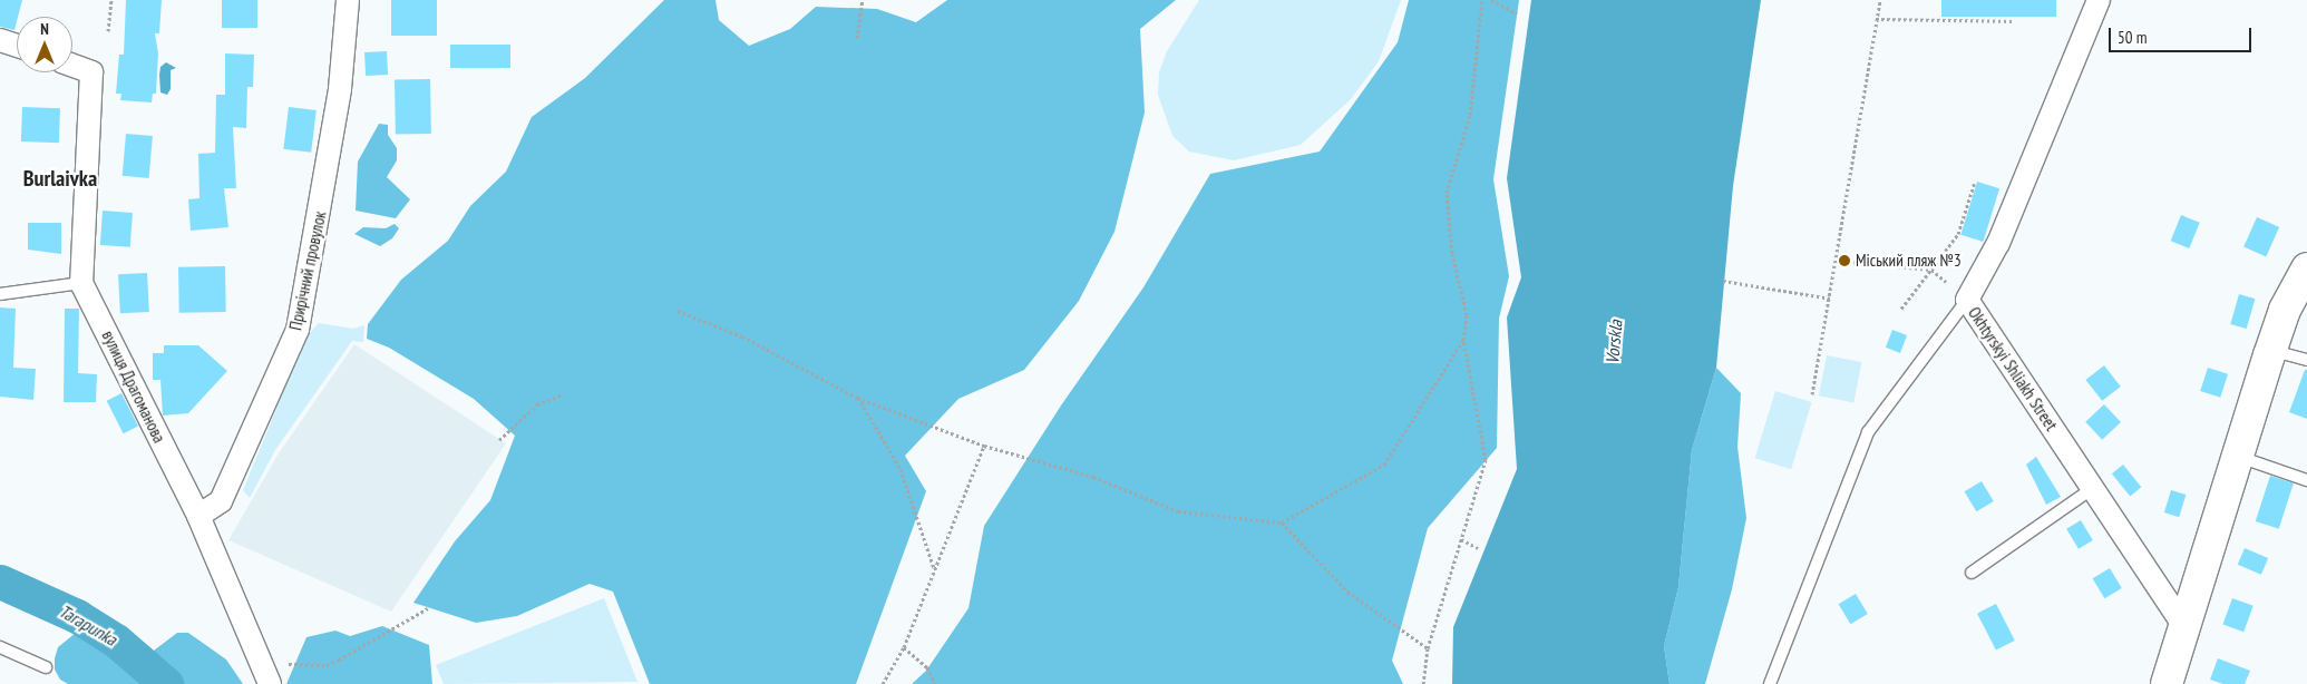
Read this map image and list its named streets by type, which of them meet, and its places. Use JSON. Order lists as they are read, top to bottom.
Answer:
{
  "streets": {
    "street": ["Прирічний провулок", "Okhtyrskyi Shliakh Street", "вулиця Драгоманова"]
  },
  "crossings": [
    ["Прирічний провулок", "вулиця Драгоманова"]
  ],
  "districts": ["Burlaivka"],
  "water": ["Vorskla", "Tarapunka"],
  "places": ["Міський пляж №3"],
  "scale_bar": "50 m",
  "north": "top"
}
